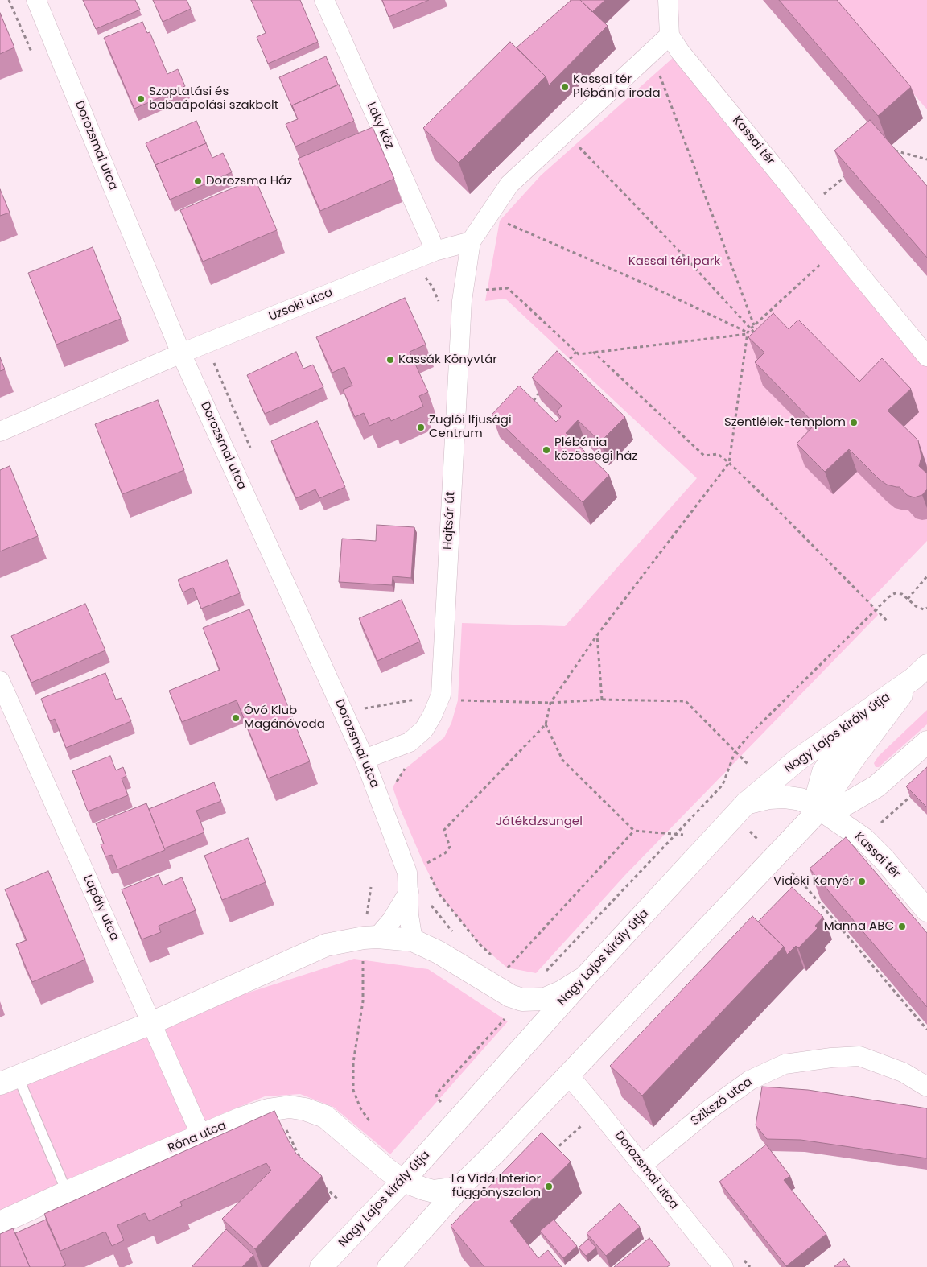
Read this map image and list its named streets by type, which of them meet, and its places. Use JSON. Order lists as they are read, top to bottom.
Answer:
{
  "streets": {
    "main road": ["Kassai tér", "Nagy Lajos király útja", "Róna utca"],
    "street": [
      "Laky köz",
      "Dorozsmai utca",
      "Uzsoki utca",
      "Hajtsár út",
      "Lapály utca",
      "Szikszó utca"
    ]
  },
  "crossings": [
    ["Laky köz", "Uzsoki utca"],
    ["Kassai tér", "Nagy Lajos király útja"],
    ["Dorozsmai utca", "Uzsoki utca"],
    ["Dorozsmai utca", "Hajtsár út"],
    ["Dorozsmai utca", "Nagy Lajos király útja"],
    ["Dorozsmai utca", "Szikszó utca"],
    ["Uzsoki utca", "Hajtsár út"],
    ["Nagy Lajos király útja", "Róna utca"],
    ["Lapály utca", "Róna utca"]
  ],
  "parks": ["Kassai téri park", "Játékdzsungel"],
  "places": [
    "Kassai tér Plébánia iroda",
    "Szoptatási és babaápolási szakbolt",
    "Dorozsma Ház",
    "Kassák Könyvtár",
    "Szentlélek-templom",
    "Zuglói Ifjusági Centrum",
    "Plébánia közösségi ház",
    "Óvó Klub Magánóvoda",
    "Vidéki Kenyér",
    "Manna ABC",
    "La Vida Interior függönyszalon"
  ]
}
